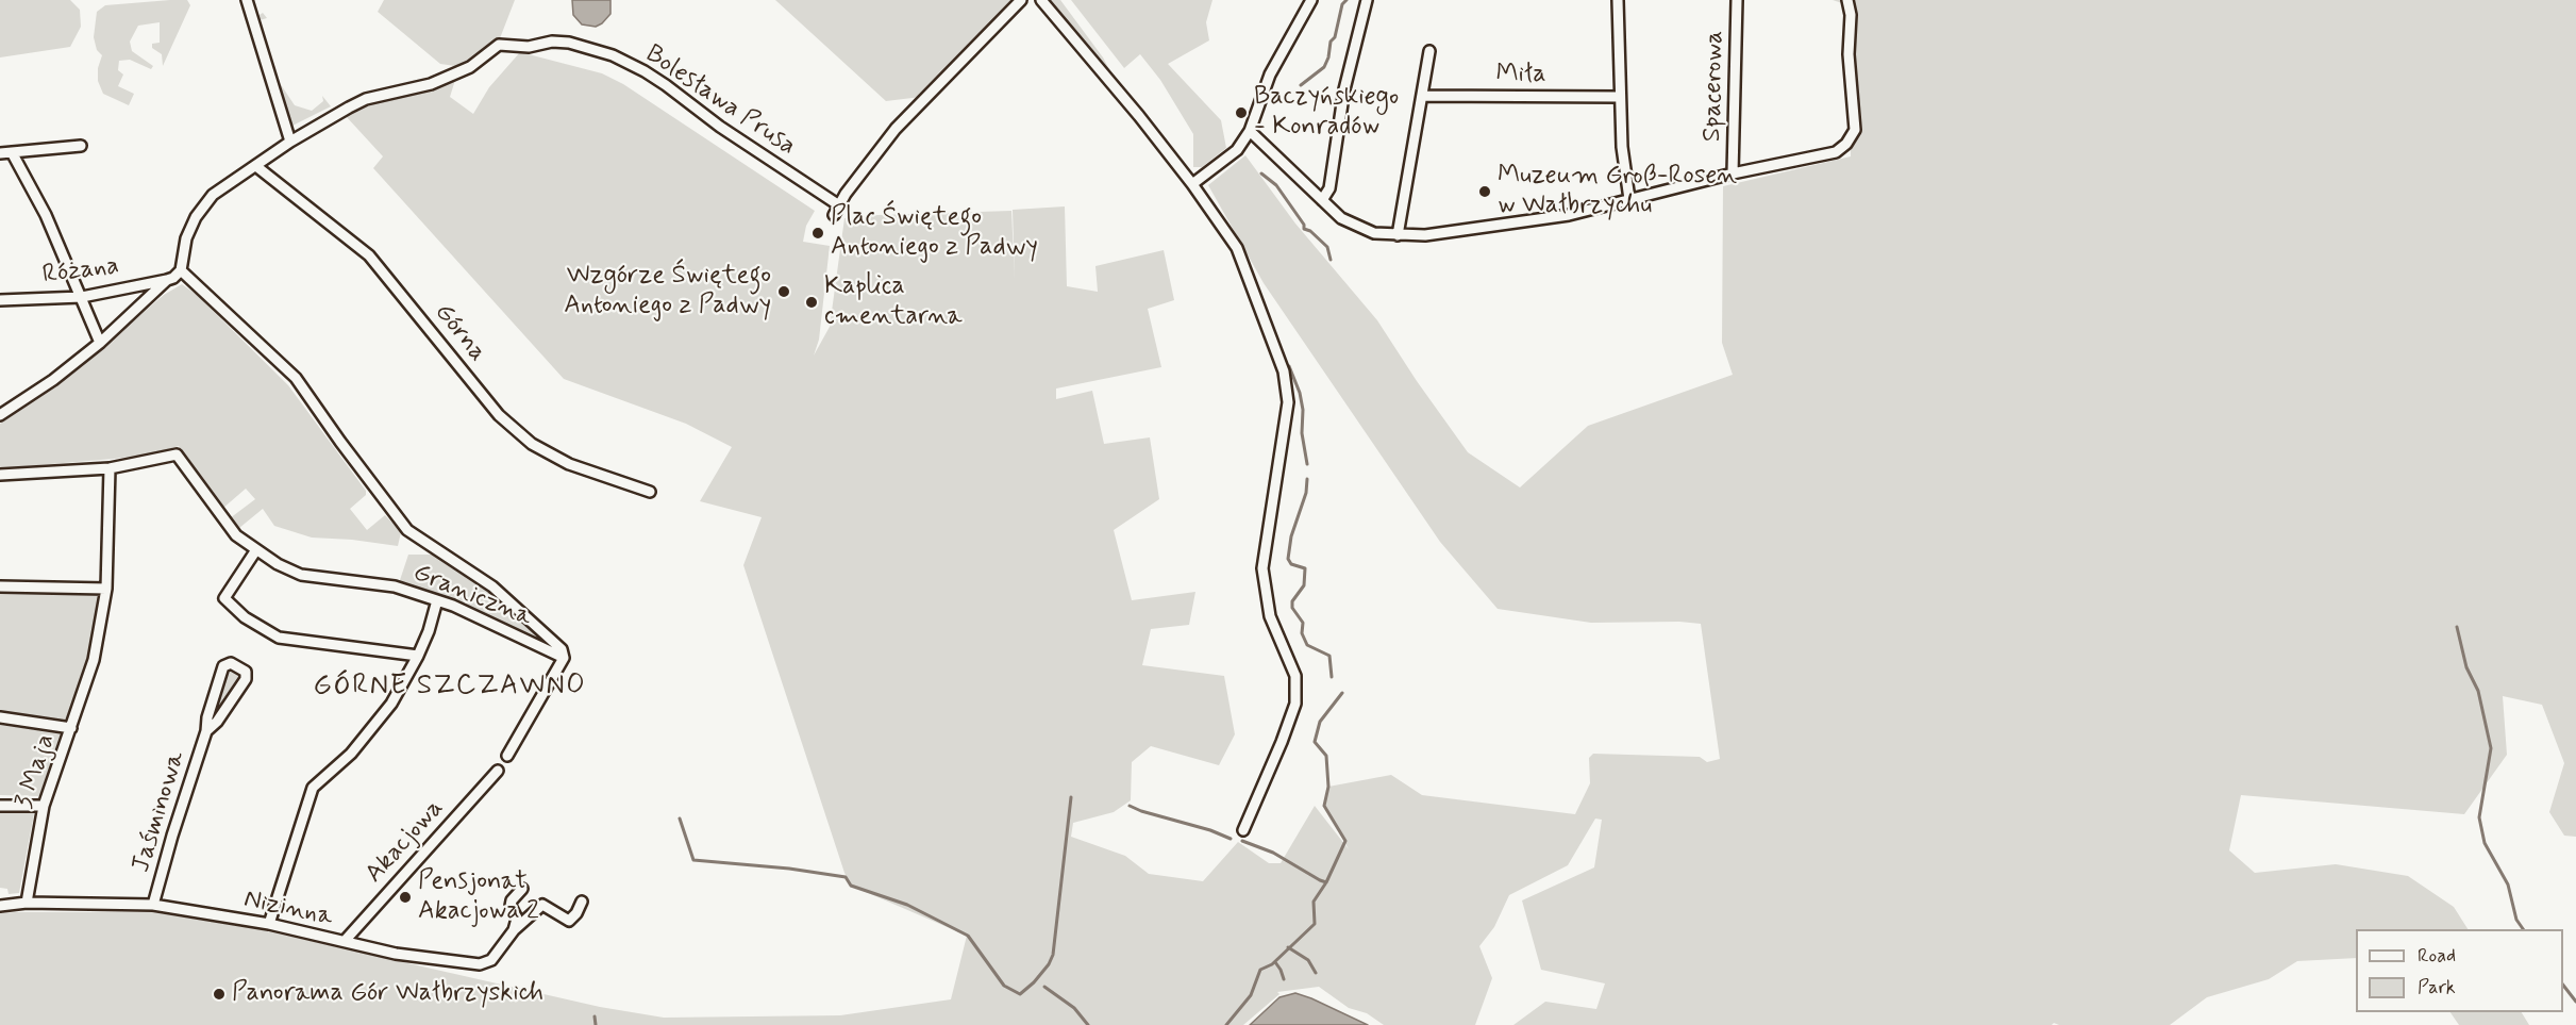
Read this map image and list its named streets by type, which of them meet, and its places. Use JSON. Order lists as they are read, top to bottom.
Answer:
{
  "streets": {
    "street": [
      "Miła",
      "Spacerowa",
      "Bolesława Prusa",
      "Różana",
      "Górna",
      "Graniczna",
      "3 Maja",
      "Jaśminowa",
      "Akacjowa",
      "Nizinna"
    ]
  },
  "crossings": [
    ["Bolesława Prusa", "Górna"],
    ["Graniczna", "3 Maja"],
    ["3 Maja", "Nizinna"],
    ["Jaśminowa", "Nizinna"],
    ["Akacjowa", "Nizinna"]
  ],
  "districts": ["GÓRNE SZCZAWNO"],
  "places": [
    "Baczyńskiego - Konradów",
    "Muzeum Groß-Rosen w Wałbrzychu",
    "Plac Świętego Antoniego z Padwy",
    "Wzgórze Świętego Antoniego z Padwy",
    "Kaplica cmentarna",
    "Pensjonat Akacjowa 2",
    "Panorama Gór Wałbrzyskich"
  ],
  "legend": ["Road", "Park"]
}
